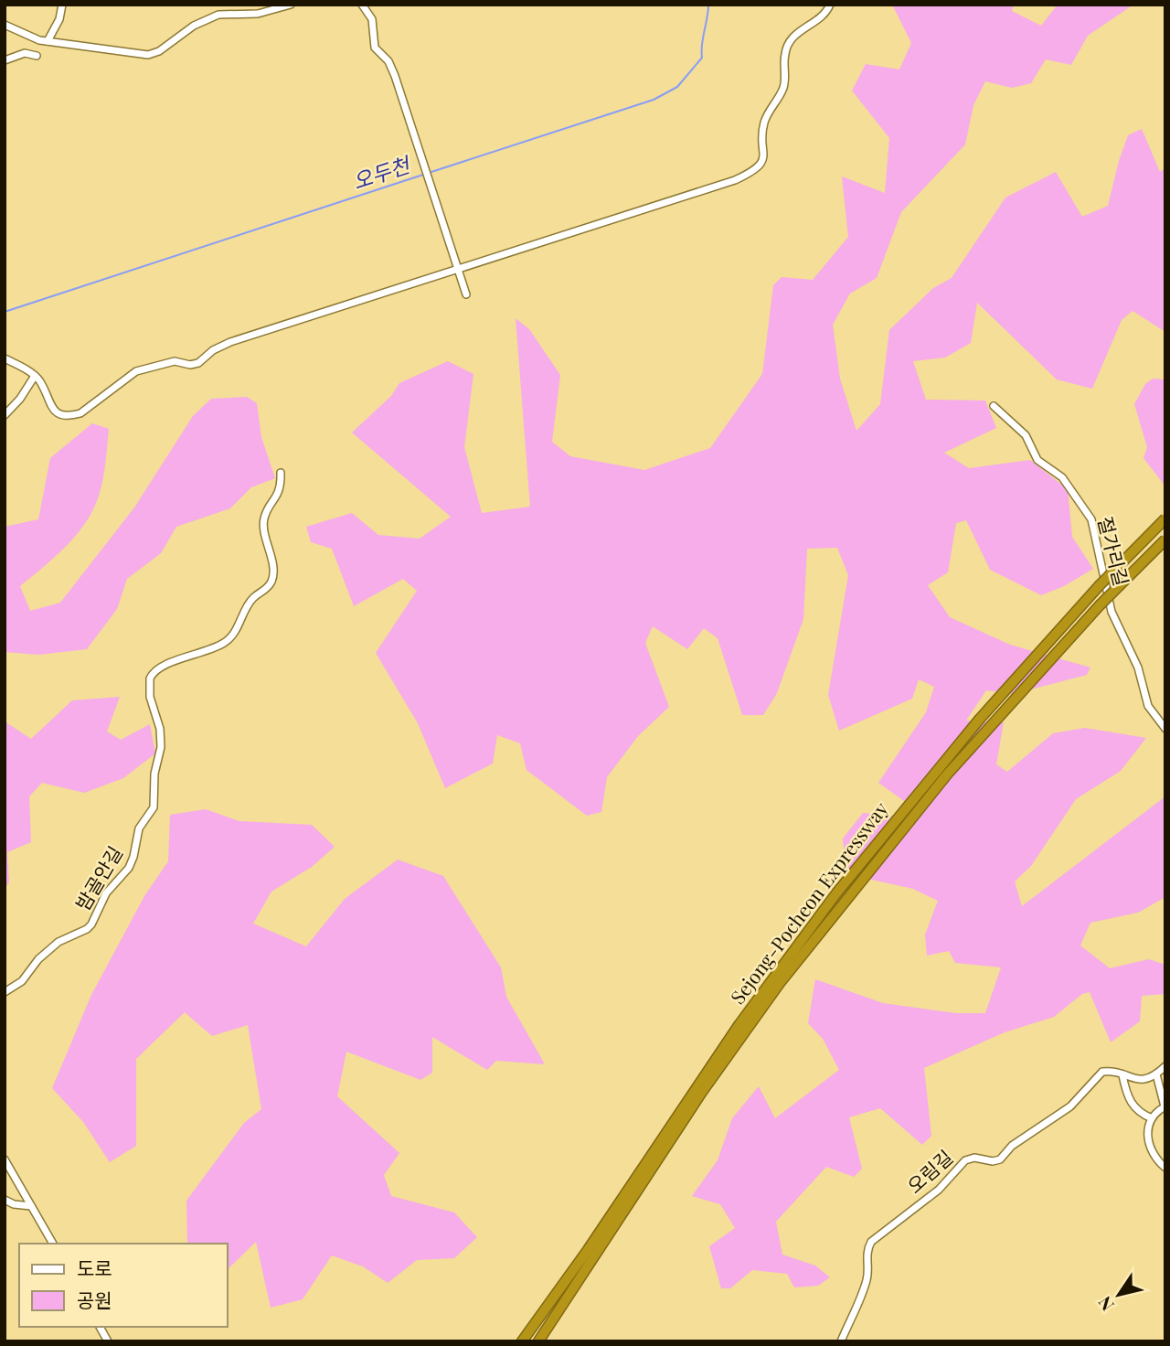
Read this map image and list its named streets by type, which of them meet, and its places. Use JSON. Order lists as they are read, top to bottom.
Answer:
{
  "streets": {
    "highway": ["Sejong-Pocheon Expressway"],
    "street": ["절가리길", "밤골안길", "오림길"]
  },
  "water": ["오두천"],
  "legend": ["도로", "공원"],
  "north": "bottom left"
}
